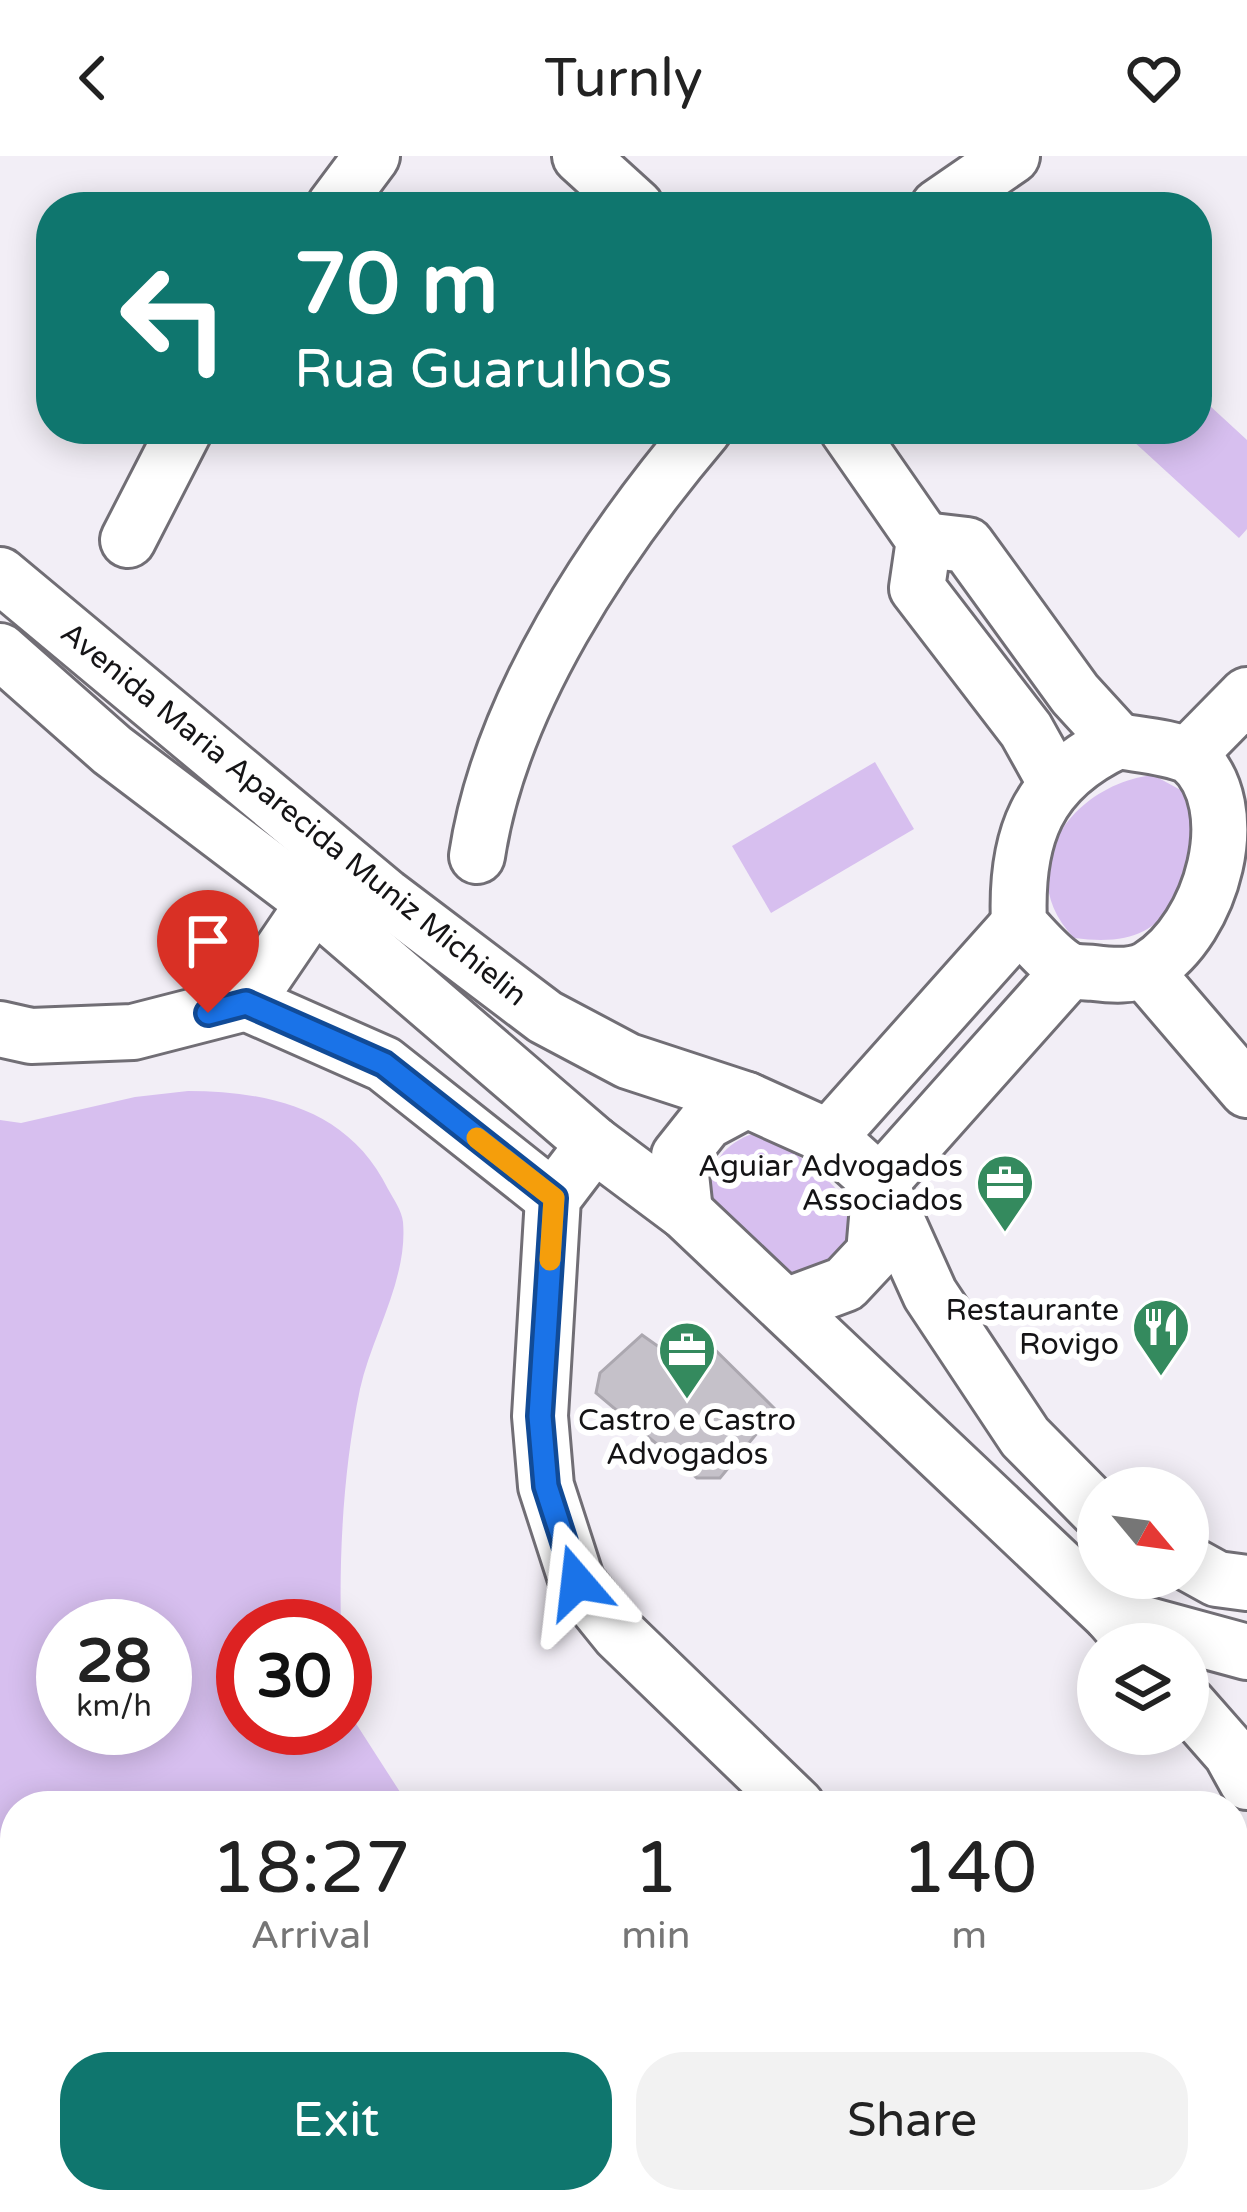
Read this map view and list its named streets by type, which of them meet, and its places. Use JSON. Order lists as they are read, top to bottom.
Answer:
{
  "streets": {
    "street": ["Avenida Maria Aparecida Muniz Michielin"]
  },
  "places": {
    "office": ["Aguiar Advogados Associados", "Castro e Castro Advogados"],
    "restaurant": ["Restaurante Rovigo"]
  },
  "north": "bottom right",
  "page": {
    "header": "Turnly",
    "turn": ["70 m", "Rua Guarulhos"],
    "speed": "28 km/h",
    "limit": "30",
    "eta": [
      "18:27",
      "Arrival",
      "1",
      "min",
      "140",
      "m"
    ],
    "buttons": ["Exit", "Share"]
  }
}
